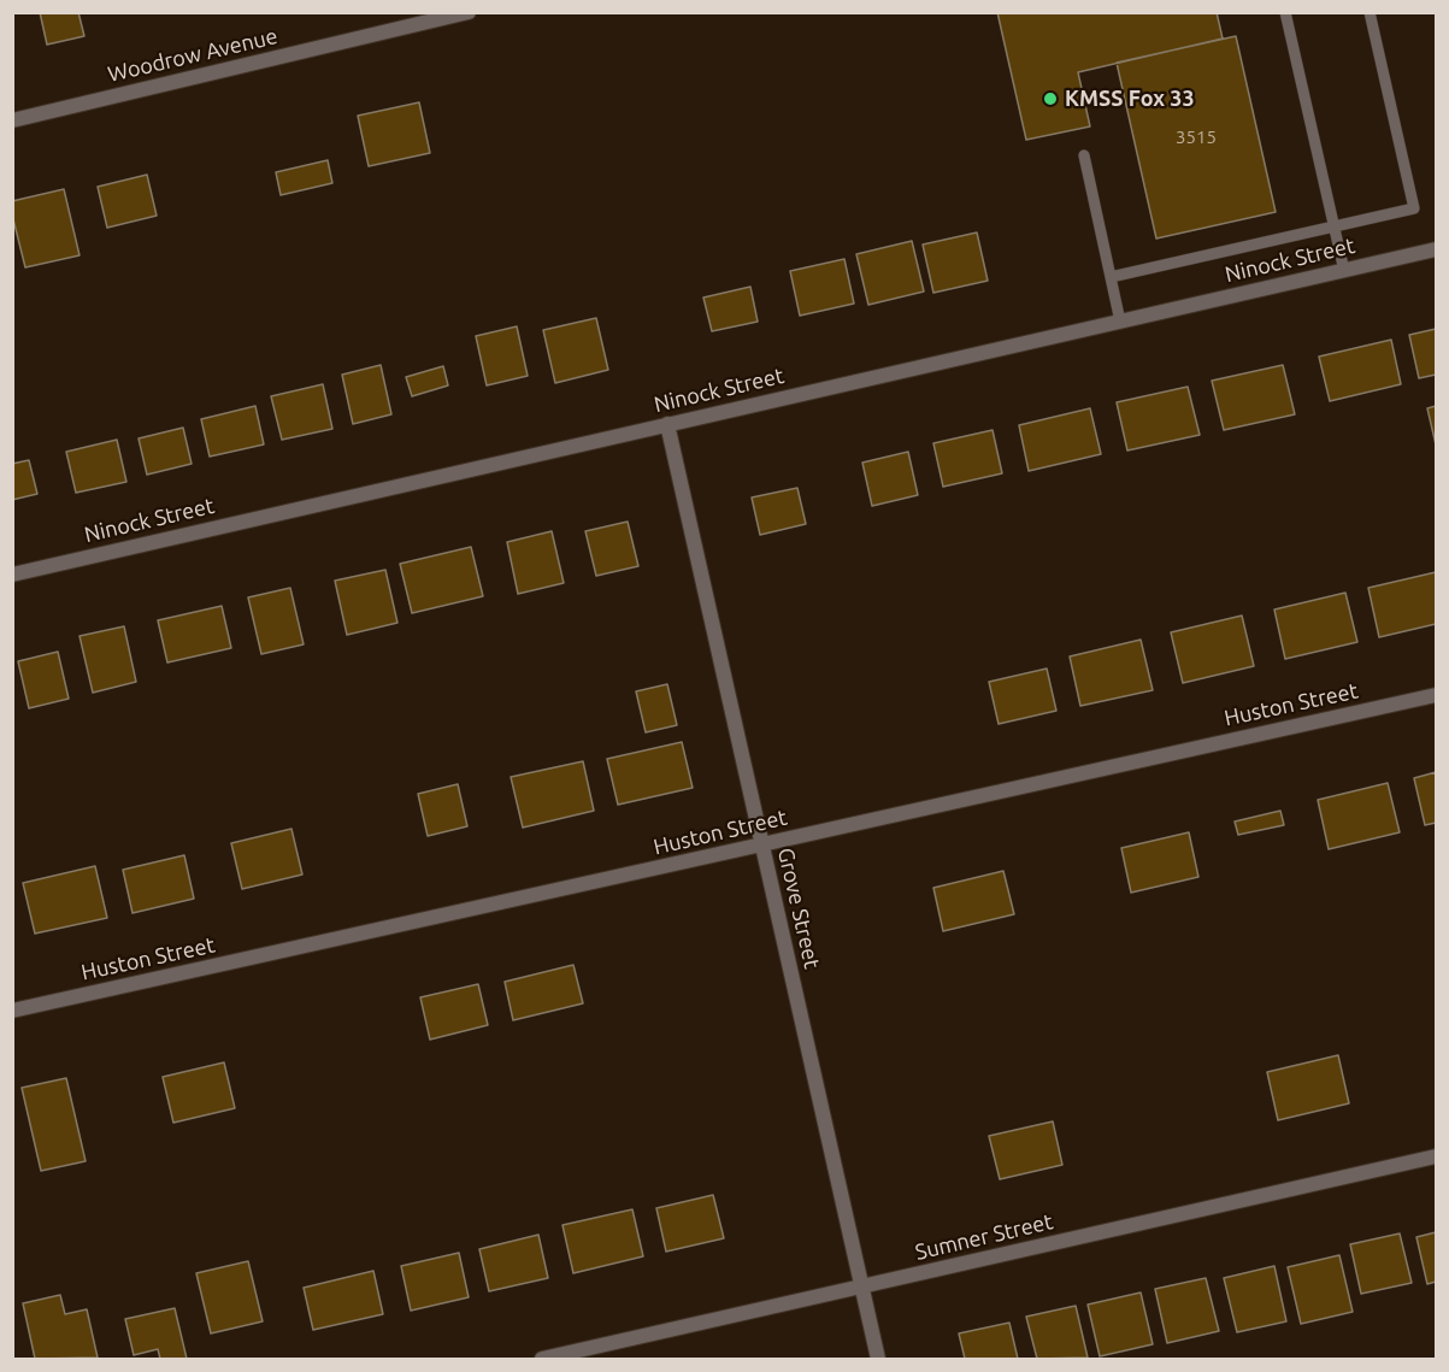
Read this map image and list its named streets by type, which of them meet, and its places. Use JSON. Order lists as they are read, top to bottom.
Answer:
{
  "streets": {
    "street": [
      "Woodrow Avenue",
      "Ninock Street",
      "Huston Street",
      "Grove Street",
      "Sumner Street"
    ]
  },
  "crossings": [
    ["Ninock Street", "Grove Street"],
    ["Huston Street", "Grove Street"],
    ["Grove Street", "Sumner Street"]
  ],
  "places": ["KMSS Fox 33"],
  "house_numbers": ["3515"]
}
